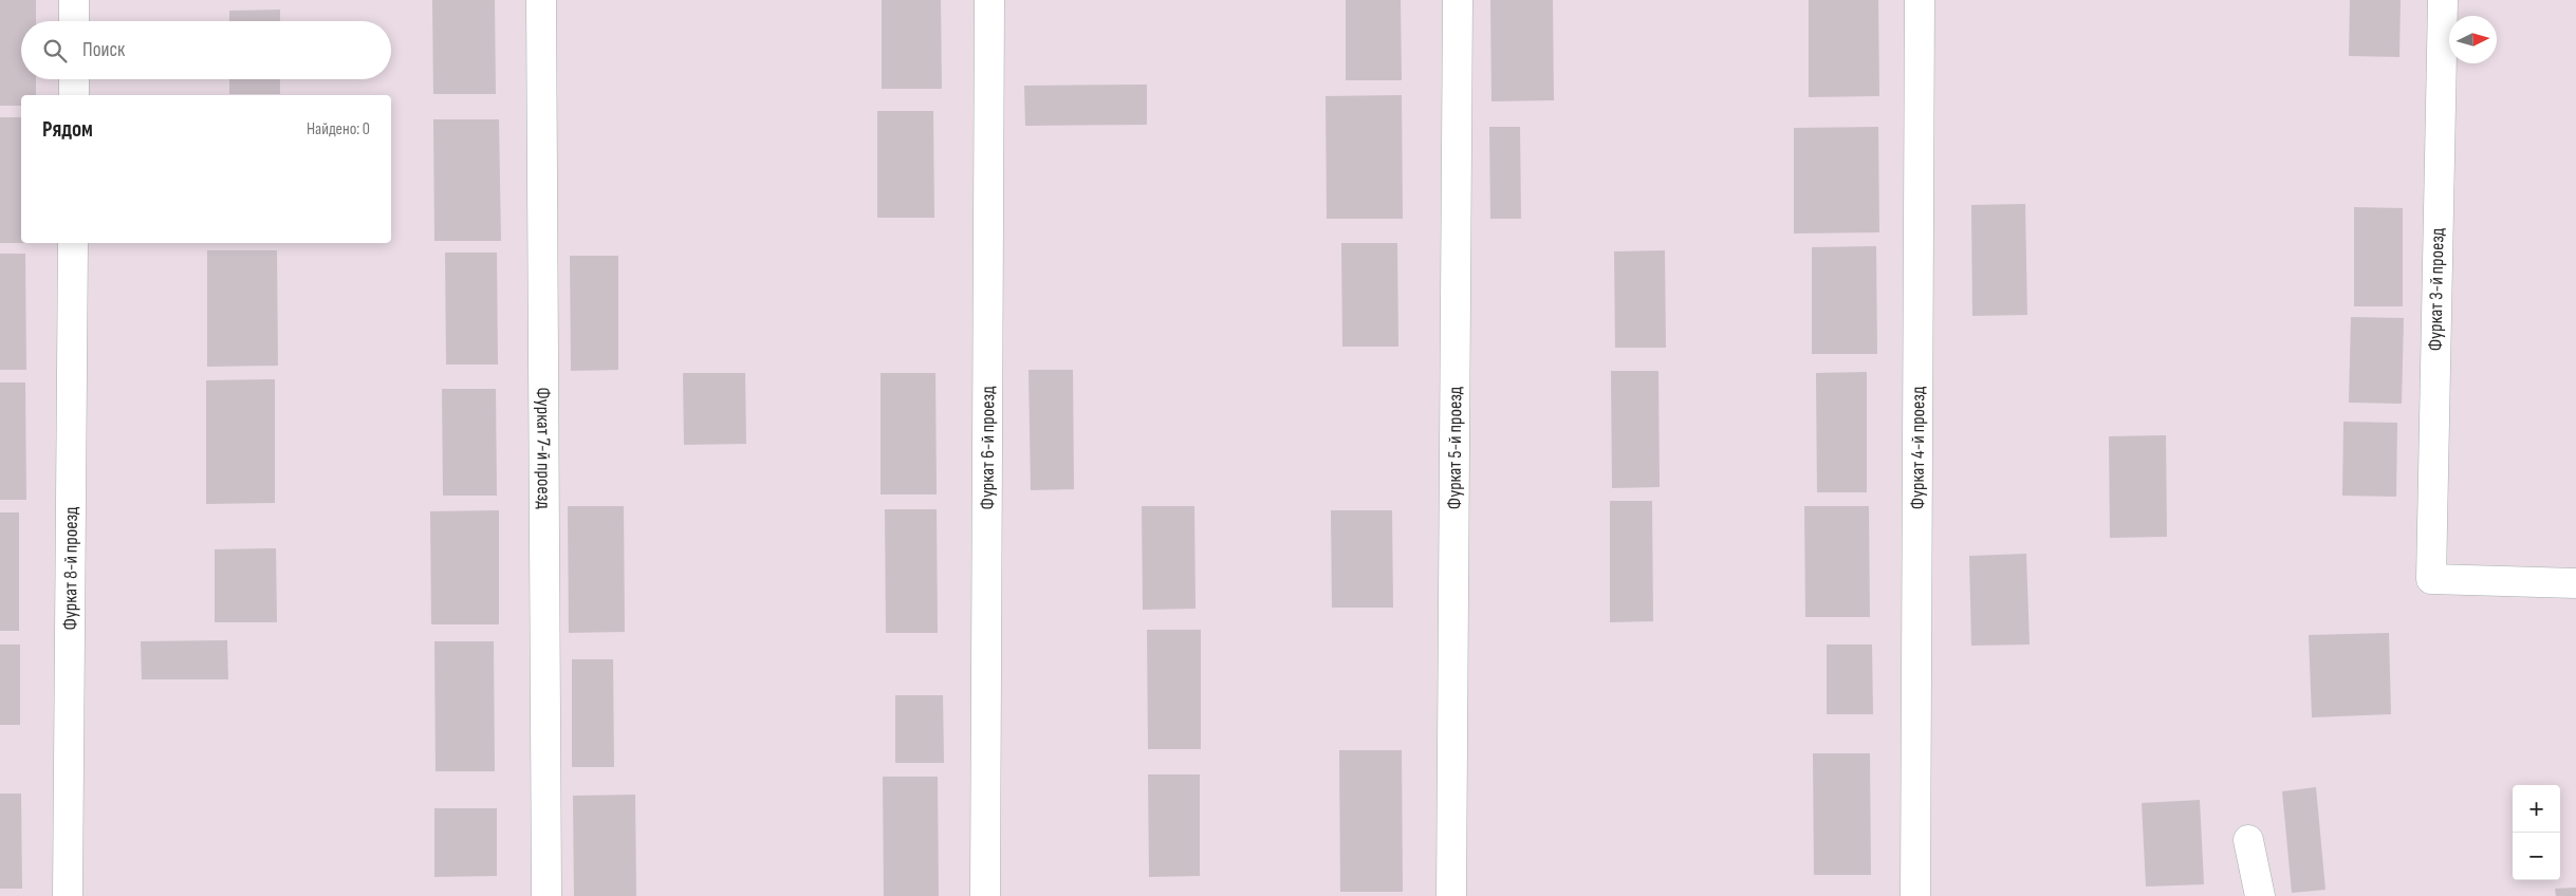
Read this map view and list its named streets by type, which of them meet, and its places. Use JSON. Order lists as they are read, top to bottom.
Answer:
{
  "streets": {
    "street": [
      "Фуркат 3-й проезд",
      "Фуркат 7-й проезд",
      "Фуркат 6-й проезд",
      "Фуркат 5-й проезд",
      "Фуркат 4-й проезд",
      "Фуркат 8-й проезд"
    ]
  },
  "north": "right",
  "page": {
    "search": "Поиск",
    "heading": ["Рядом", "Найдено: 0"],
    "map_buttons": ["+", "−"]
  }
}
